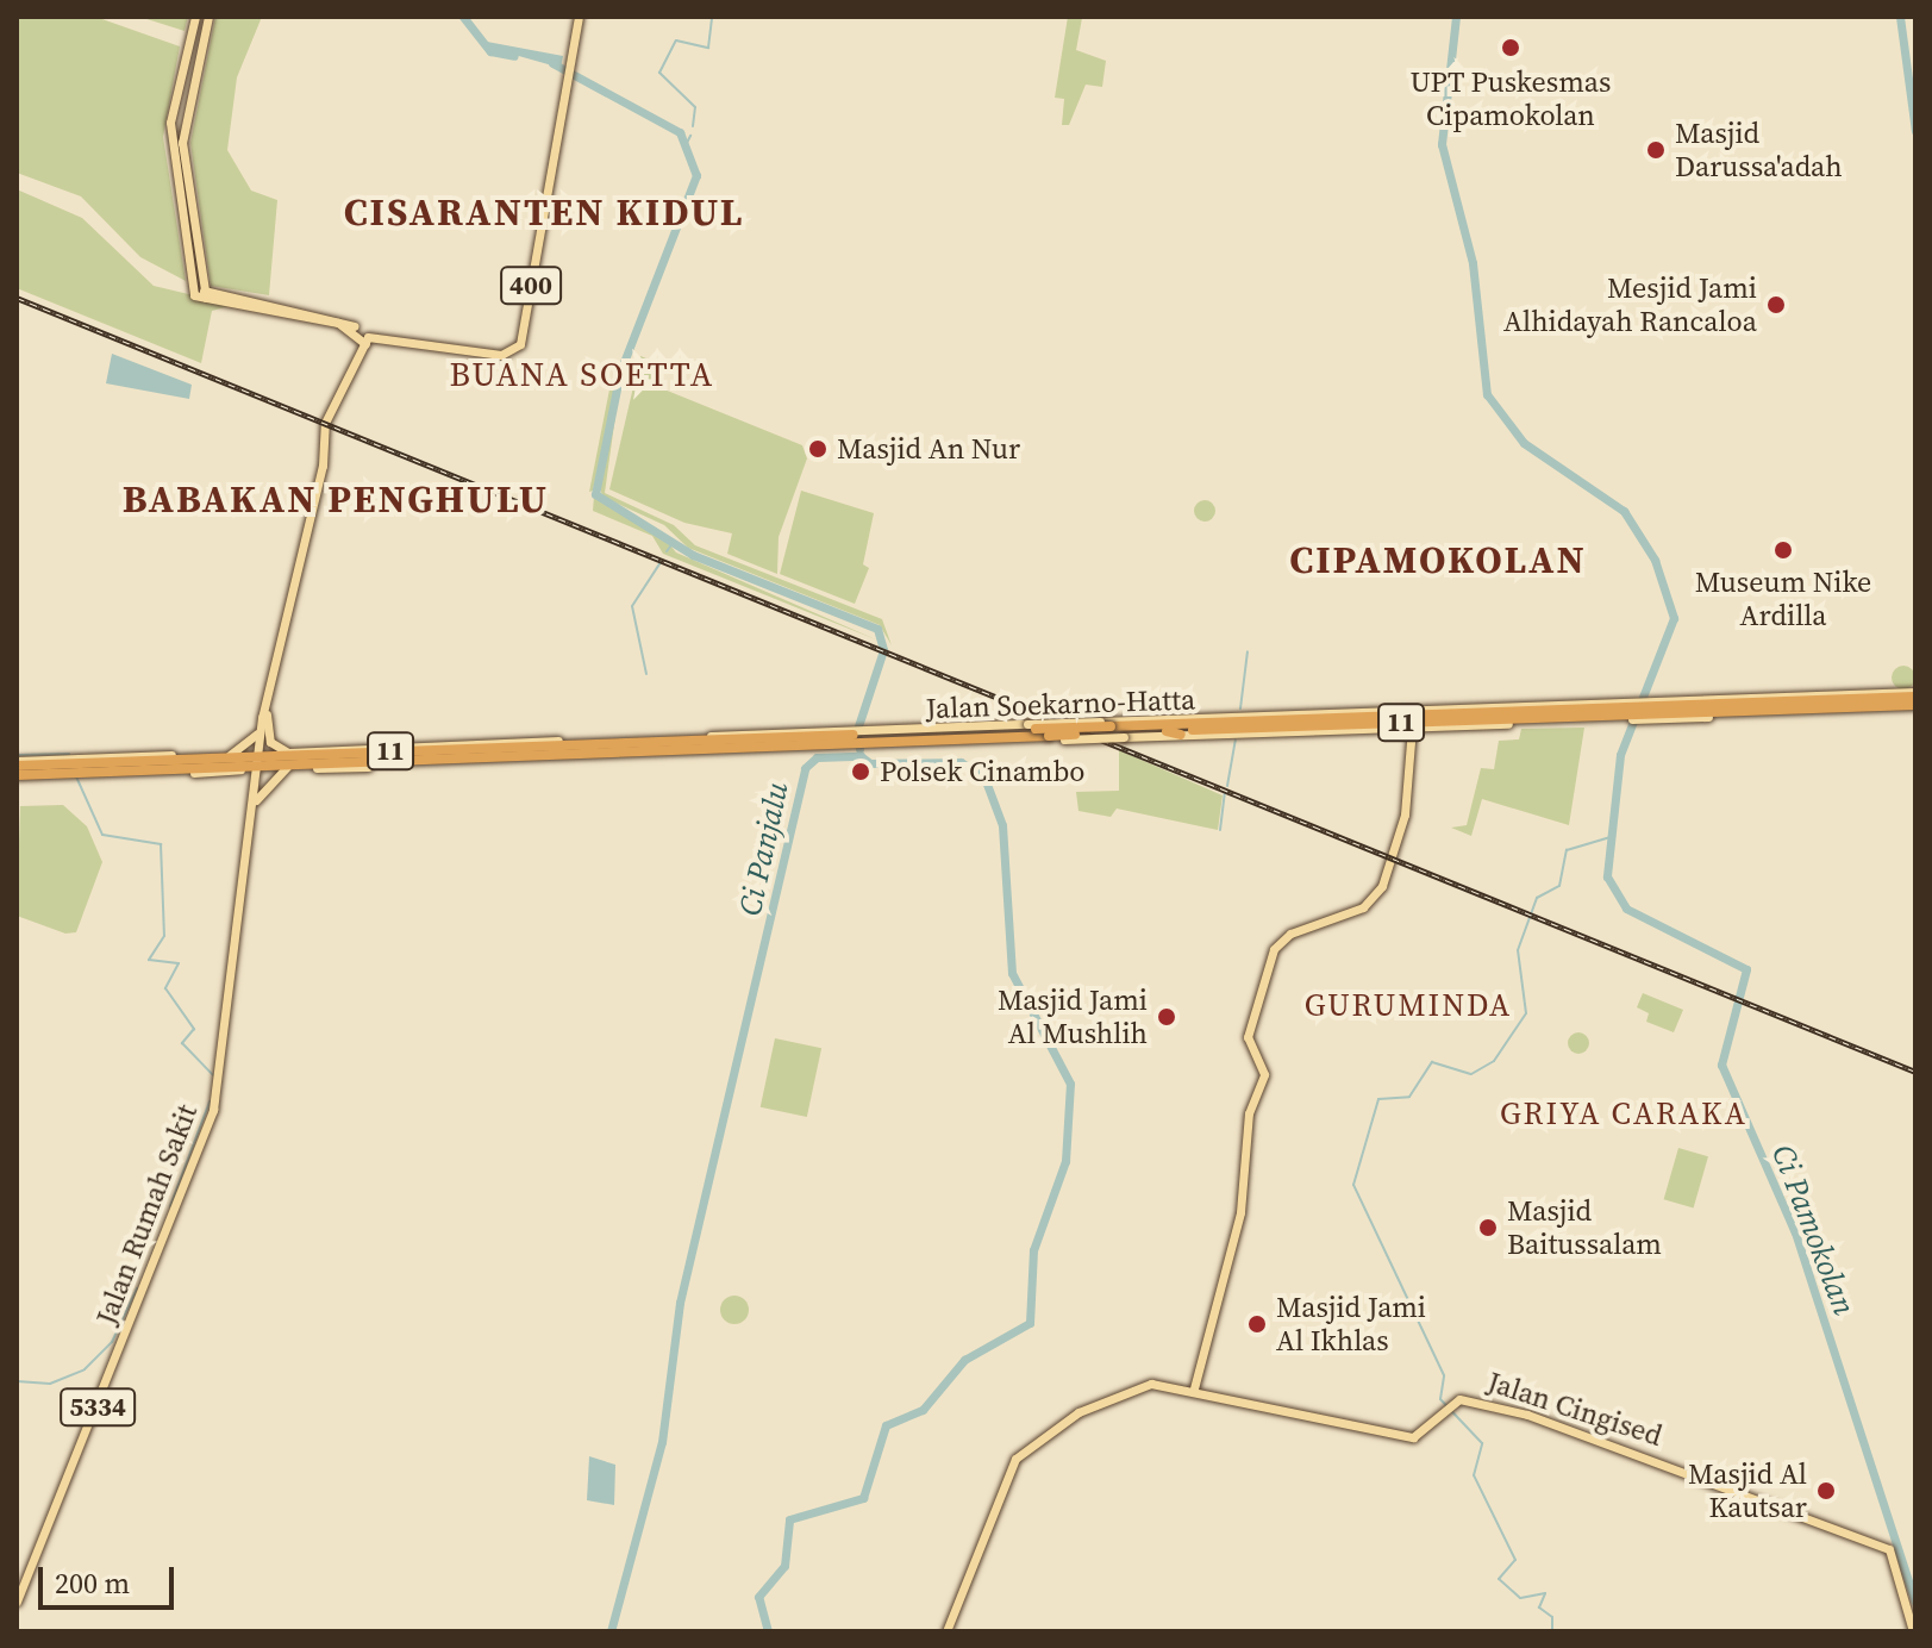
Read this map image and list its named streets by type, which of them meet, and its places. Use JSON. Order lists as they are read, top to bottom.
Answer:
{
  "streets": {
    "highway": ["Jalan Soekarno-Hatta", "11"],
    "main road": [
      "400",
      "Jalan Rumah Sakit",
      "5334",
      "Jalan Cingised"
    ]
  },
  "crossings": [
    ["400", "Jalan Rumah Sakit"],
    ["Jalan Soekarno-Hatta", "Jalan Rumah Sakit"]
  ],
  "districts": [
    "CISARANTEN KIDUL",
    "BUANA SOETTA",
    "BABAKAN PENGHULU",
    "CIPAMOKOLAN",
    "GURUMINDA",
    "GRIYA CARAKA"
  ],
  "water": ["Ci Panjalu", "Ci Pamokolan"],
  "places": [
    "UPT Puskesmas Cipamokolan",
    "Masjid Darussa'adah",
    "Mesjid Jami Alhidayah Rancaloa",
    "Masjid An Nur",
    "Museum Nike Ardilla",
    "Polsek Cinambo",
    "Masjid Jami Al Mushlih",
    "Masjid Baitussalam",
    "Masjid Jami Al Ikhlas",
    "Masjid Al Kautsar"
  ],
  "scale_bar": "200 m"
}
